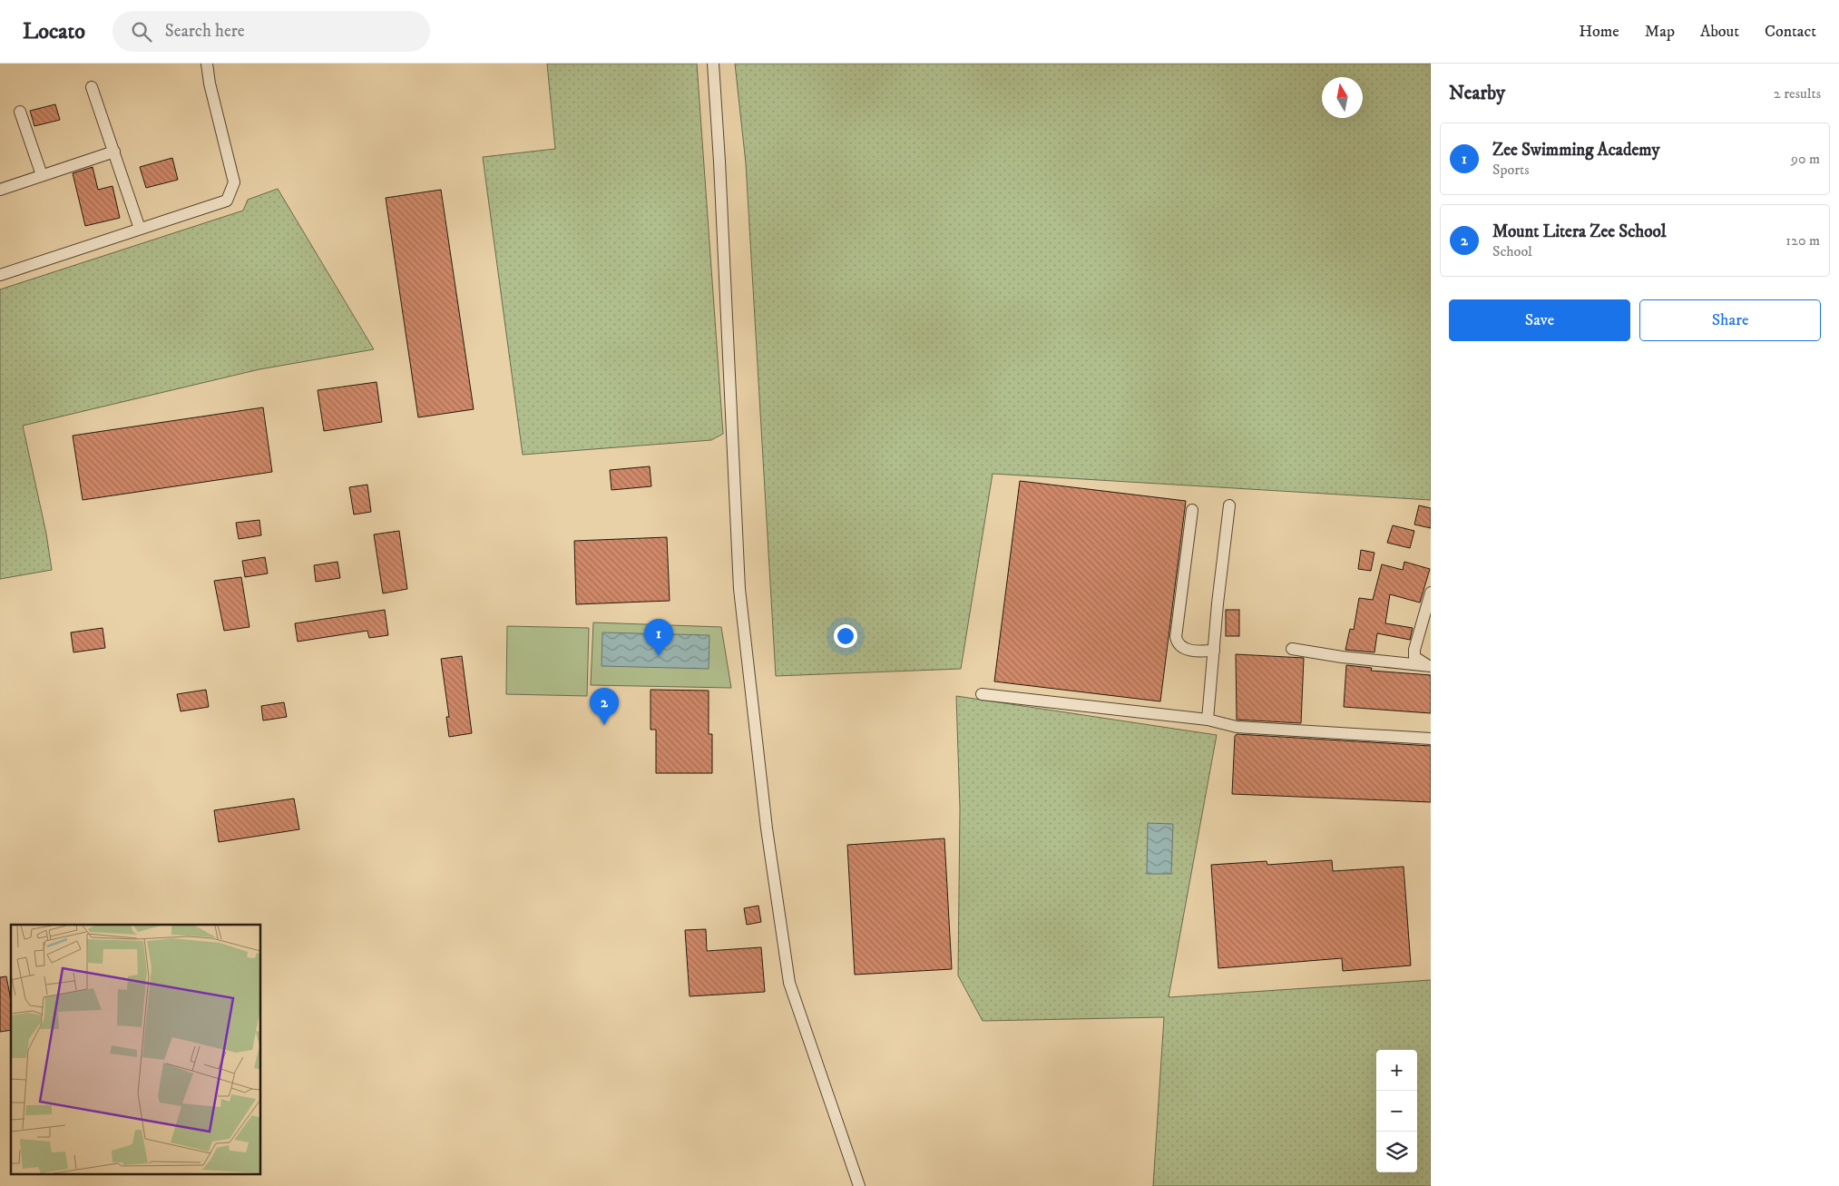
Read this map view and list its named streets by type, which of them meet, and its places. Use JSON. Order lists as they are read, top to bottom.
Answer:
{
  "north": "top",
  "page": {
    "header": "Locato",
    "search": "Search here",
    "nav": [
      "Home",
      "Map",
      "About",
      "Contact"
    ],
    "heading": ["Nearby", "2 results"],
    "list": [
      {
        "mark": "1",
        "name": "Zee Swimming Academy",
        "note": "Sports",
        "value": "90 m"
      },
      {
        "mark": "2",
        "name": "Mount Litera Zee School",
        "note": "School",
        "value": "120 m"
      }
    ],
    "buttons": ["Save", "Share"],
    "pins": ["1", "2"],
    "map_buttons": ["+", "−"]
  }
}
